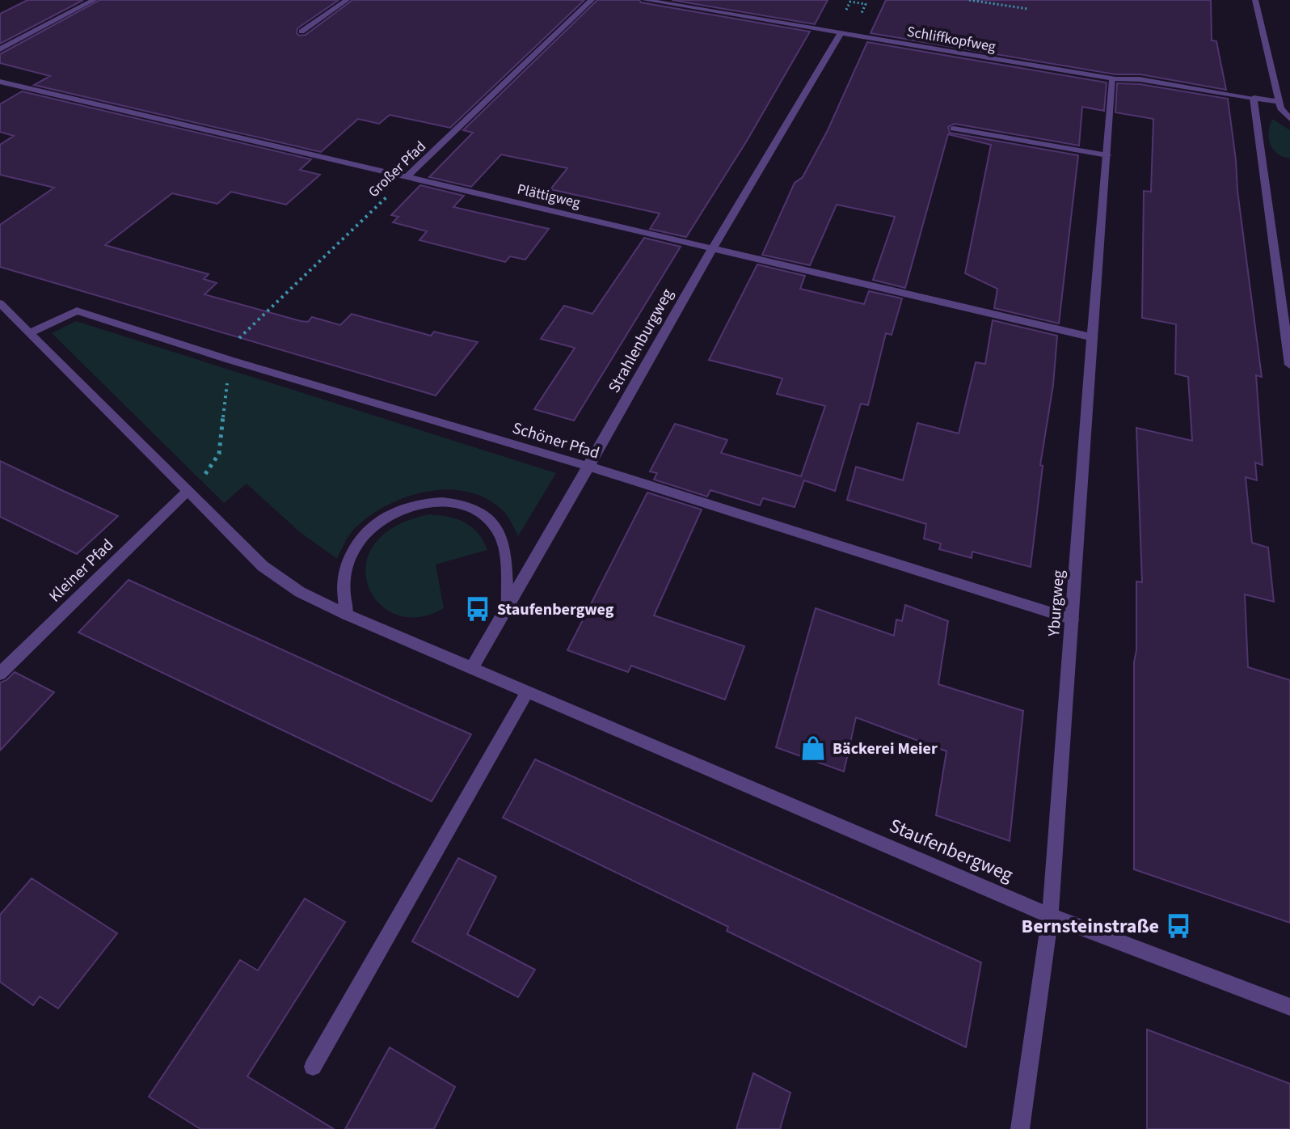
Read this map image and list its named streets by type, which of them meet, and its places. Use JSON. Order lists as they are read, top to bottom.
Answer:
{
  "streets": {
    "street": [
      "Schliffkopfweg",
      "Großer Pfad",
      "Plättigweg",
      "Strahlenburgweg",
      "Schöner Pfad",
      "Kleiner Pfad",
      "Yburgweg",
      "Staufenbergweg"
    ]
  },
  "crossings": [
    ["Schliffkopfweg", "Strahlenburgweg"],
    ["Schliffkopfweg", "Yburgweg"],
    ["Großer Pfad", "Plättigweg"],
    ["Großer Pfad", "Schöner Pfad"],
    ["Plättigweg", "Strahlenburgweg"],
    ["Plättigweg", "Yburgweg"],
    ["Strahlenburgweg", "Schöner Pfad"],
    ["Strahlenburgweg", "Staufenbergweg"],
    ["Schöner Pfad", "Yburgweg"],
    ["Schöner Pfad", "Staufenbergweg"],
    ["Kleiner Pfad", "Staufenbergweg"],
    ["Yburgweg", "Staufenbergweg"]
  ],
  "places": {
    "bus stop": ["Staufenbergweg", "Bernsteinstraße"],
    "shop": ["Bäckerei Meier"]
  }
}
